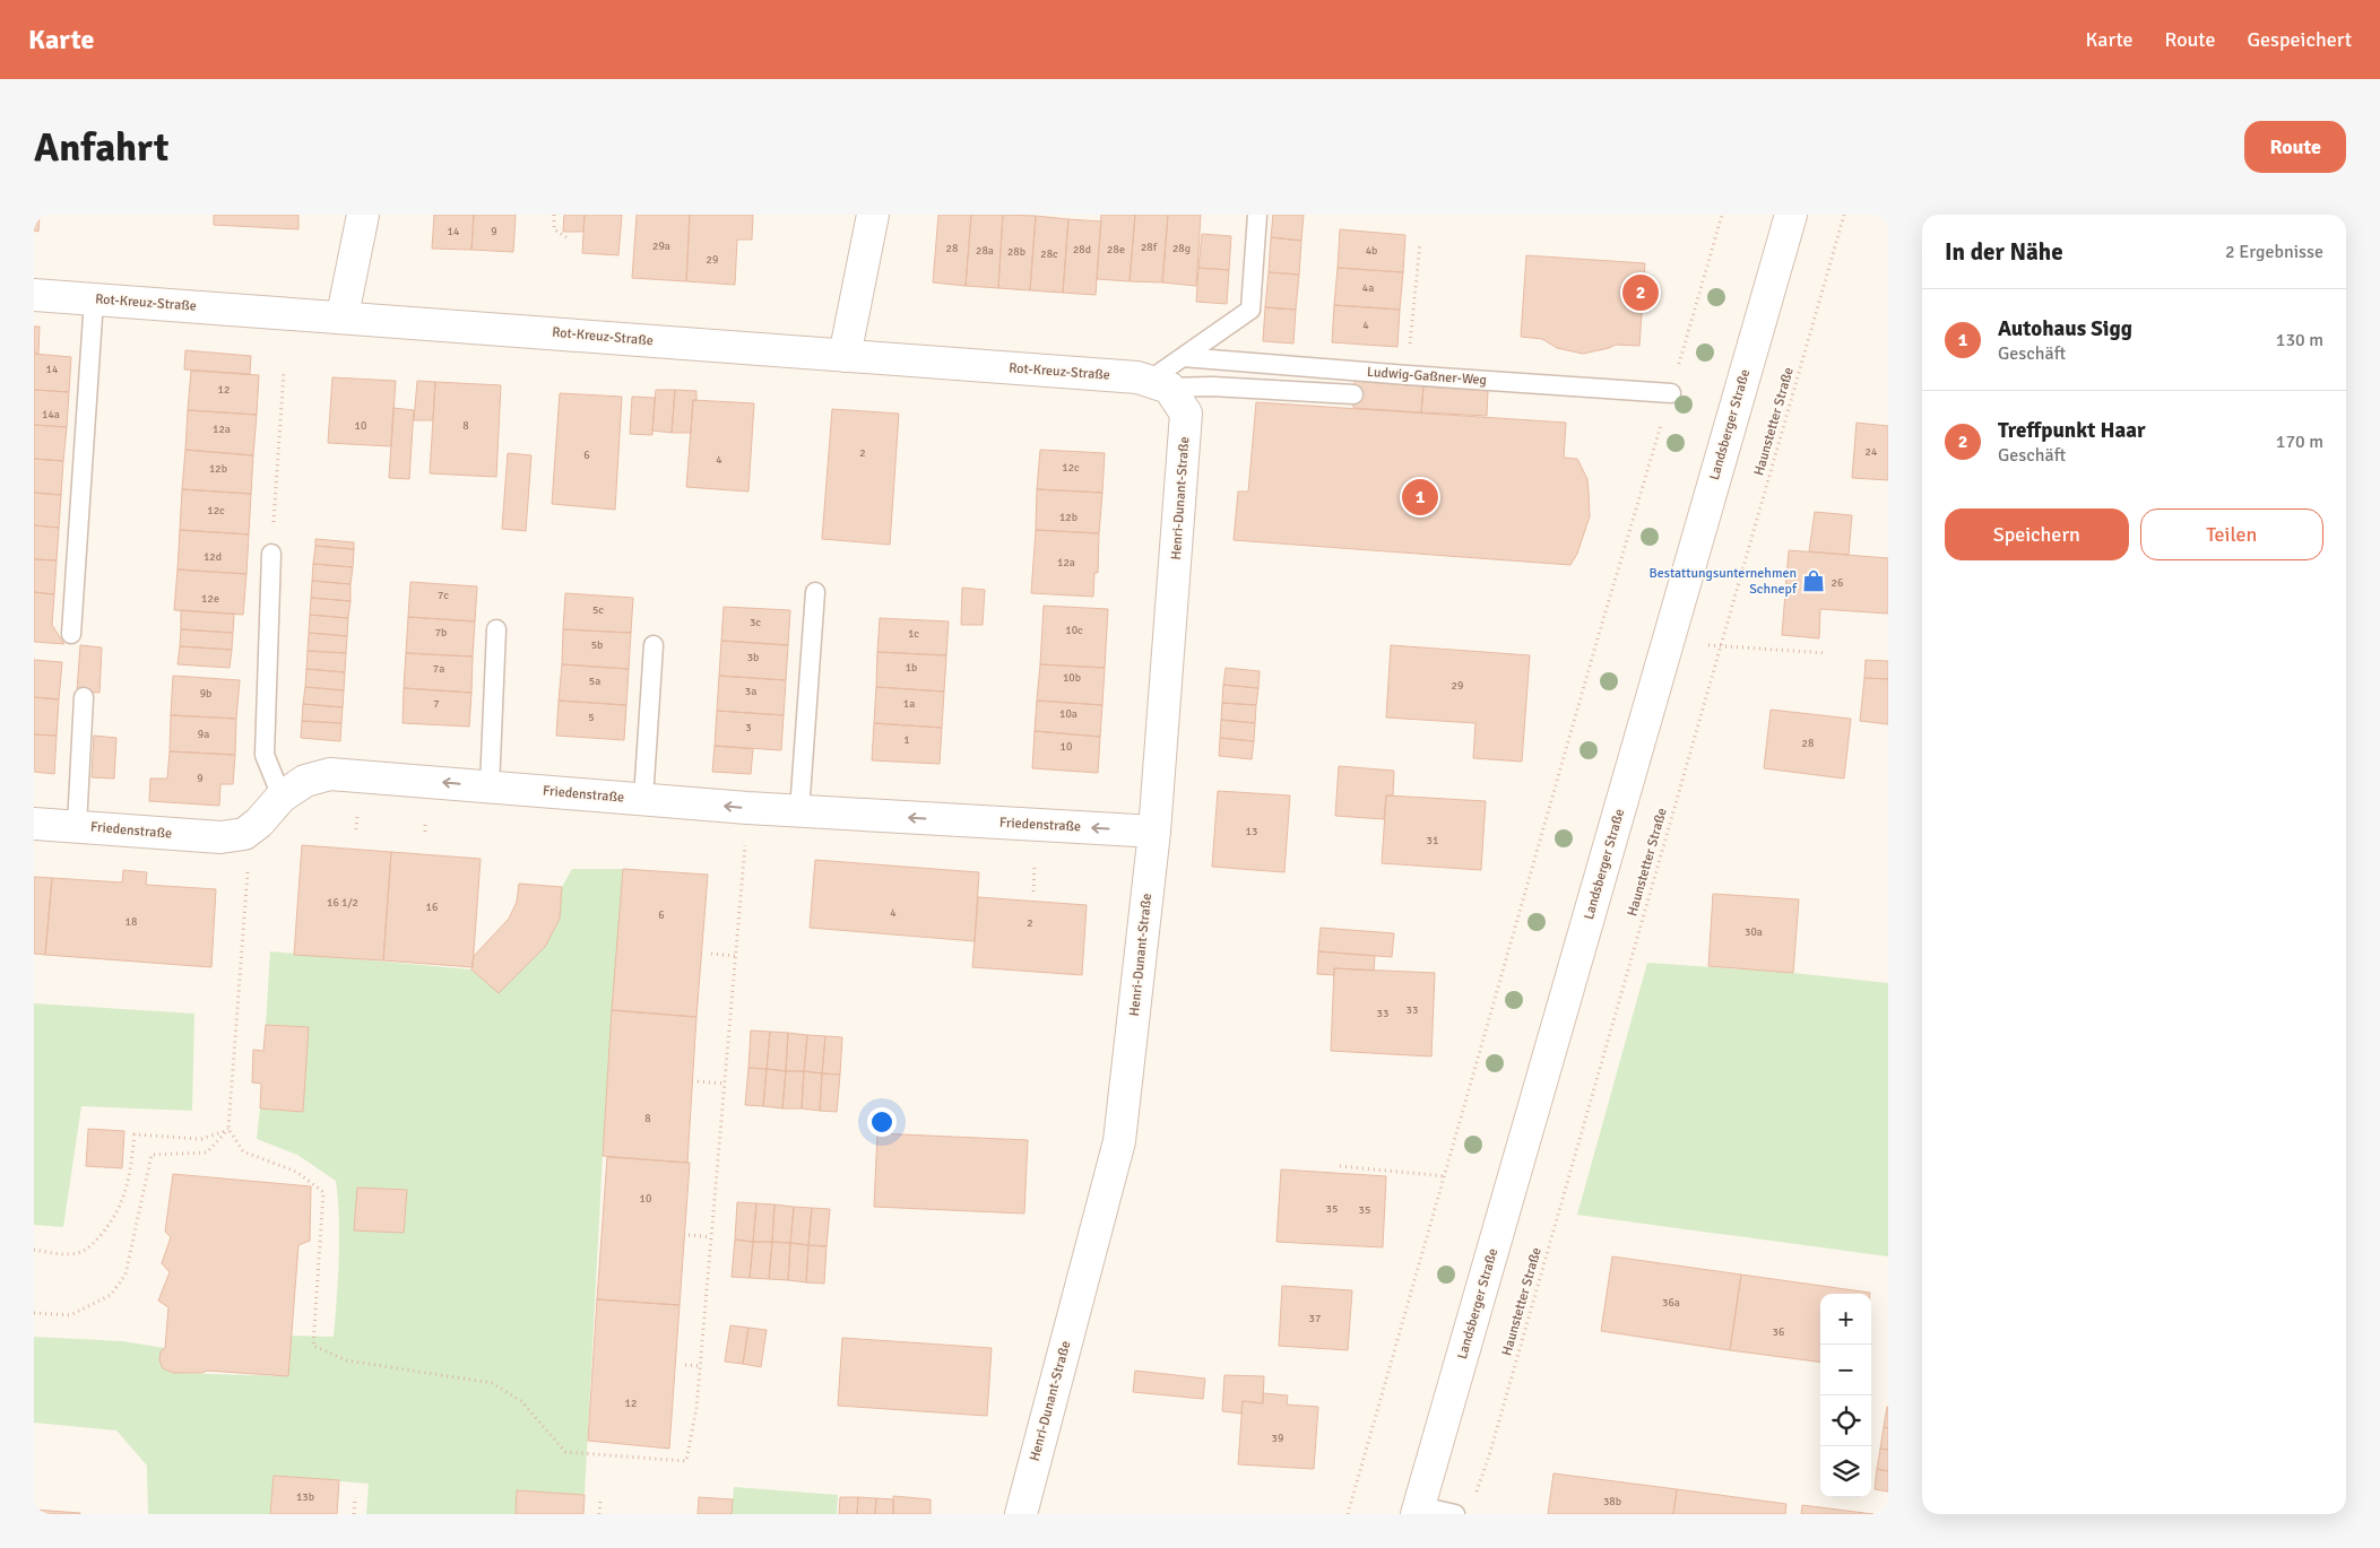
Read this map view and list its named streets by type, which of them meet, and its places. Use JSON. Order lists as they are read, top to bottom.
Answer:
{
  "streets": {
    "street": [
      "Rot-Kreuz-Straße",
      "Landsberger Straße",
      "Henri-Dunant-Straße",
      "Friedenstraße"
    ],
    "lane": ["Ludwig-Gaßner-Weg"],
    "path": ["Haunstetter Straße"]
  },
  "crossings": [
    ["Rot-Kreuz-Straße", "Henri-Dunant-Straße"],
    ["Henri-Dunant-Straße", "Friedenstraße"]
  ],
  "one_way": ["Friedenstraße"],
  "places": {
    "shop": ["Bestattungsunternehmen Schnepf"]
  },
  "house_numbers": [
    "14",
    "9",
    "29a",
    "28f",
    "28",
    "28g",
    "28d",
    "28e",
    "28a",
    "4b",
    "28b",
    "28c",
    "29",
    "4a",
    "4",
    "14",
    "12",
    "14a",
    "10",
    "8",
    "12a",
    "24",
    "2",
    "6",
    "4",
    "12c",
    "12b",
    "12c",
    "12b",
    "12d",
    "12a",
    "26",
    "7c",
    "12e",
    "5c",
    "3c",
    "10c",
    "7b",
    "1c",
    "5b",
    "3b",
    "1b",
    "7a",
    "10b",
    "5a",
    "29",
    "3a",
    "9b",
    "7",
    "1a",
    "10a",
    "5",
    "3",
    "9a",
    "1",
    "28",
    "10",
    "9",
    "13",
    "31",
    "16 1/2",
    "16",
    "4",
    "6",
    "18",
    "2",
    "30a",
    "33",
    "33",
    "8",
    "10",
    "35",
    "35",
    "36a",
    "37",
    "36",
    "12",
    "39",
    "13b",
    "38b"
  ],
  "page": {
    "header": "Karte",
    "nav": ["Karte", "Route", "Gespeichert"],
    "buttons": [
      "Route",
      ["Speichern", "Teilen"]
    ],
    "title": "Anfahrt",
    "heading": ["In der Nähe", "2 Ergebnisse"],
    "pins": ["2", "1"],
    "list": [
      {
        "mark": "1",
        "name": "Autohaus Sigg",
        "note": "Geschäft",
        "value": "130 m"
      },
      {
        "mark": "2",
        "name": "Treffpunkt Haar",
        "note": "Geschäft",
        "value": "170 m"
      }
    ],
    "map_buttons": ["+", "−"]
  }
}
